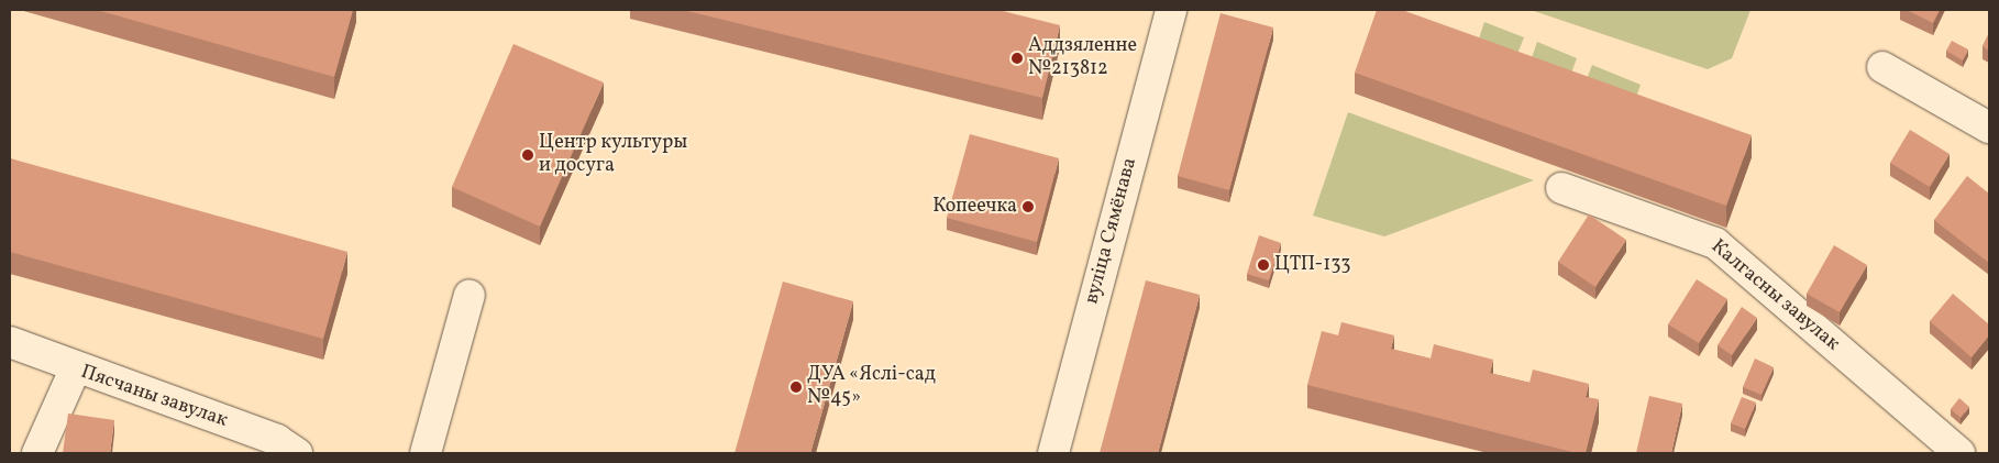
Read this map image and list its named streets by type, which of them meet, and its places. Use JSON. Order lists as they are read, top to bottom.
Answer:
{
  "streets": {
    "street": ["вуліца Сямёнава", "Калгасны завулак", "Пясчаны завулак"]
  },
  "places": [
    "Аддзяленне №213812",
    "Центр культуры и досуга",
    "Копеечка",
    "ЦТП-133",
    "ДУА «Яслі-сад №45»"
  ]
}
